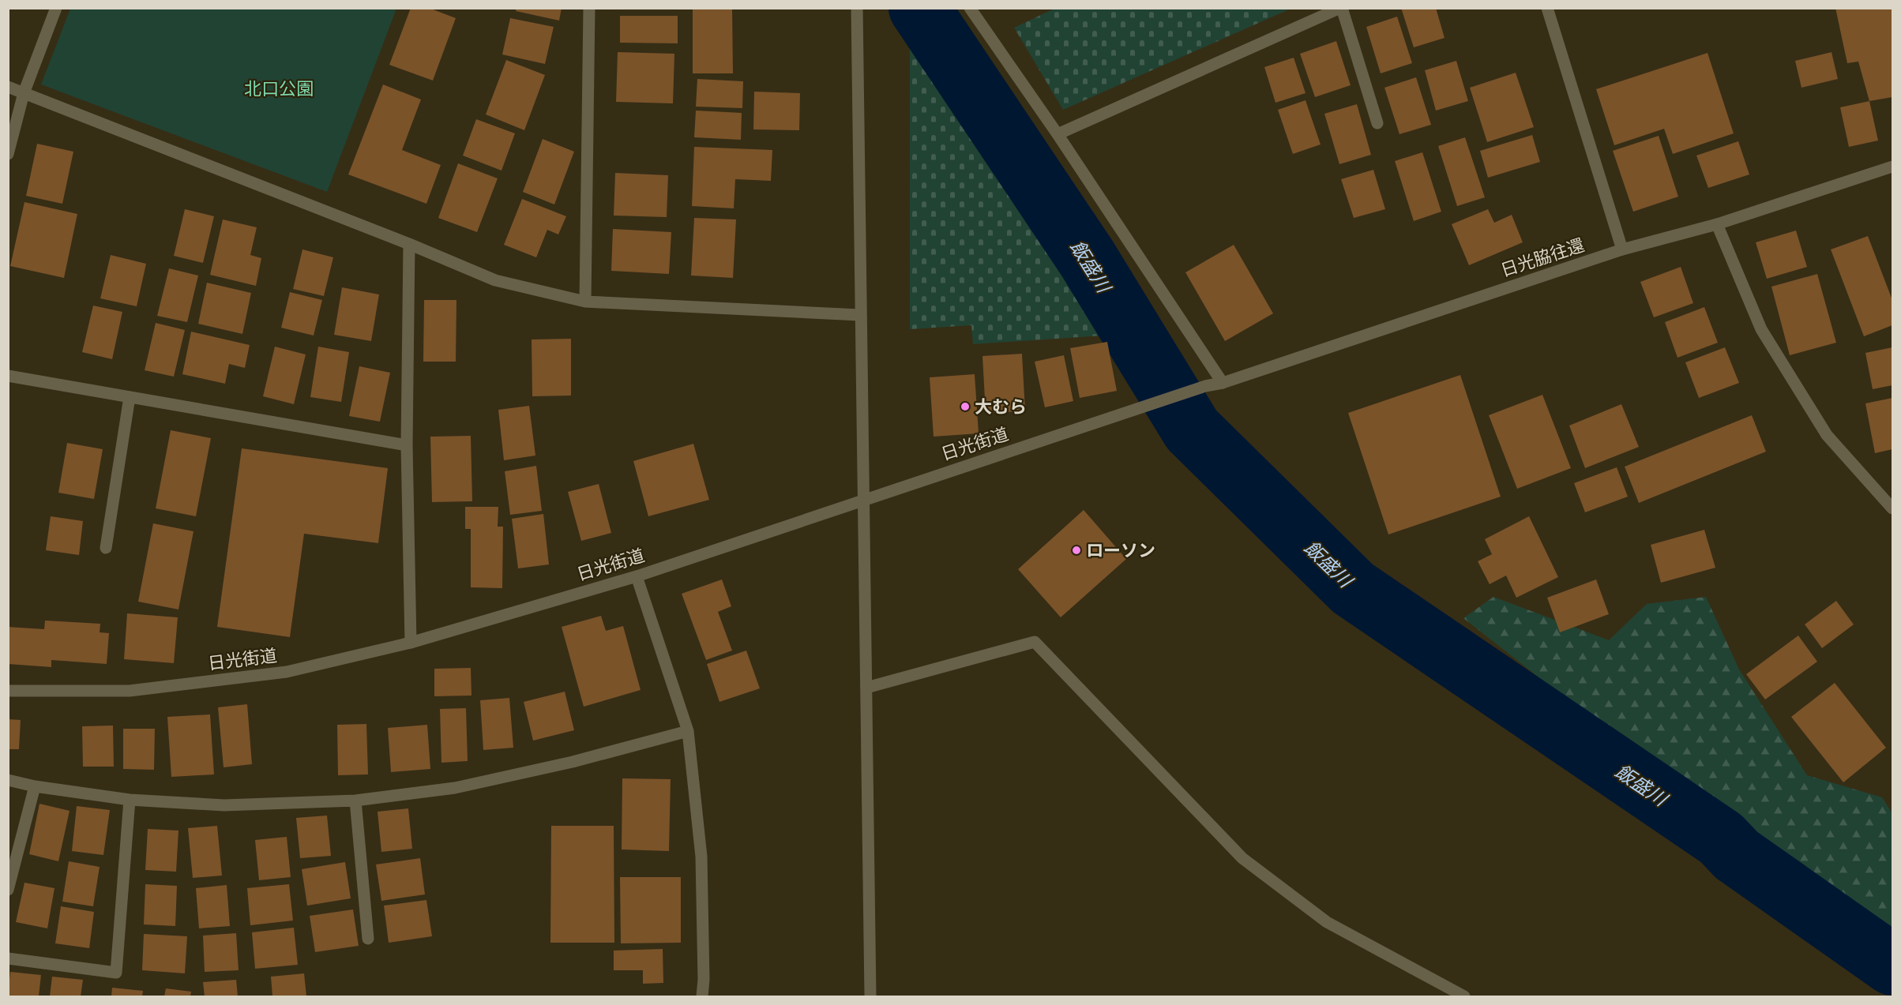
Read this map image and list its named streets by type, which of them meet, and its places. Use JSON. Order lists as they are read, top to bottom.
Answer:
{
  "streets": {
    "street": ["日光脇往還", "日光街道"]
  },
  "crossings": [
    ["日光脇往還", "日光街道"]
  ],
  "water": ["飯盛川"],
  "parks": ["北口公園"],
  "places": ["大むら", "ローソン"]
}
